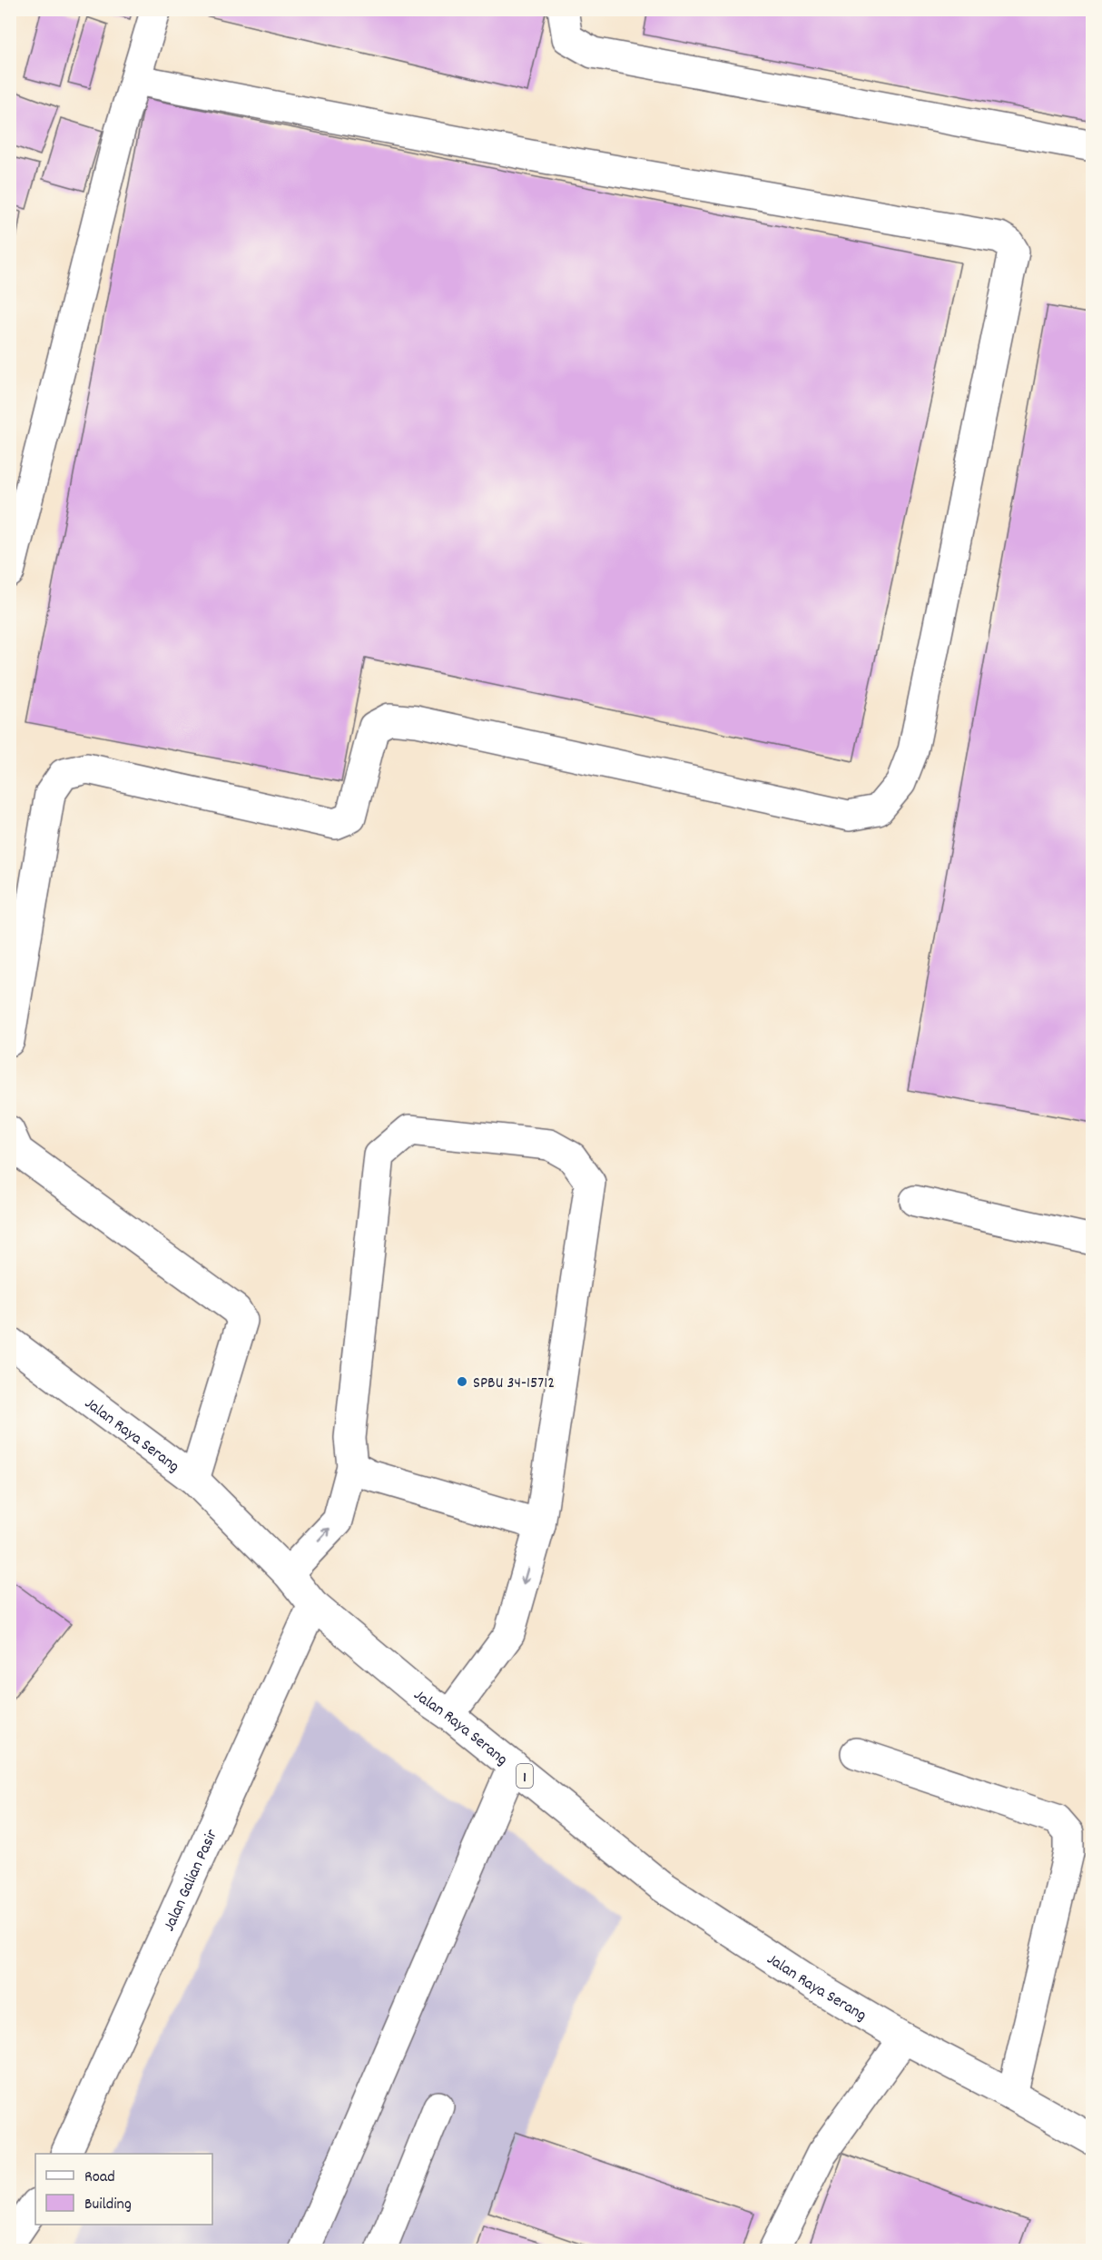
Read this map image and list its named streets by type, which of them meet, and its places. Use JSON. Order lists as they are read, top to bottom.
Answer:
{
  "streets": {
    "main road": ["Jalan Raya Serang", "1", "Jalan Galian Pasir"]
  },
  "crossings": [
    ["Jalan Raya Serang", "Jalan Galian Pasir"]
  ],
  "places": ["SPBU 34-15712"],
  "legend": ["Road", "Building"]
}
